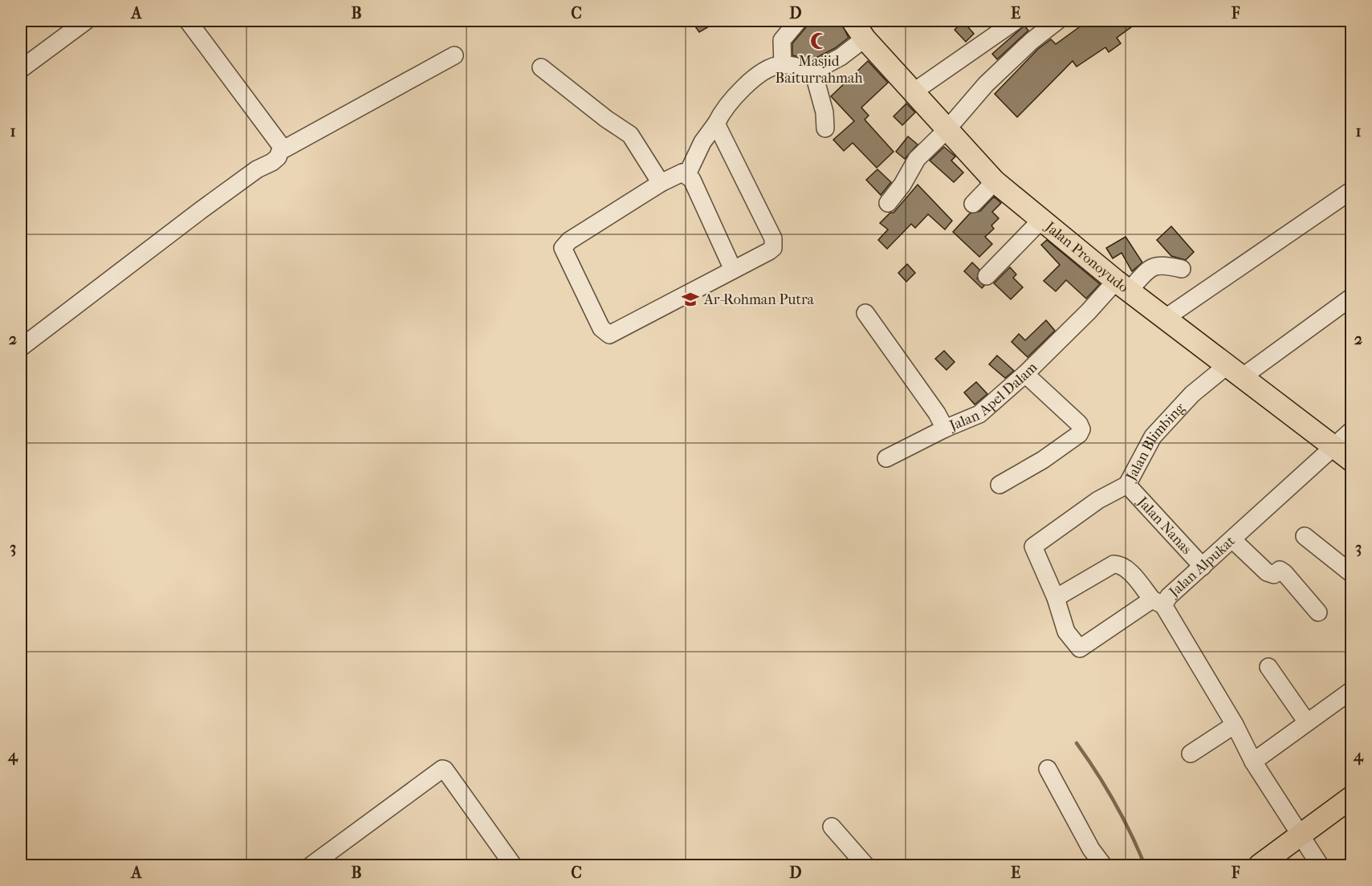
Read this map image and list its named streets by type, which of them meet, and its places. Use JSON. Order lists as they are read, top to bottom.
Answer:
{
  "streets": {
    "main road": ["Jalan Pronoyudo"],
    "street": [
      "Jalan Apel Dalam",
      "Jalan Blimbing",
      "Jalan Nanas",
      "Jalan Alpukat"
    ]
  },
  "crossings": [
    ["Jalan Pronoyudo", "Jalan Apel Dalam"],
    ["Jalan Pronoyudo", "Jalan Blimbing"],
    ["Jalan Pronoyudo", "Jalan Alpukat"],
    ["Jalan Blimbing", "Jalan Nanas"],
    ["Jalan Nanas", "Jalan Alpukat"]
  ],
  "places": {
    "mosque": ["Masjid Baiturrahmah"],
    "school or university": ["Ar-Rohman Putra"]
  },
  "grid": {
    "columns": [
      "A",
      "B",
      "C",
      "D",
      "E",
      "F"
    ],
    "rows": [
      "1",
      "2",
      "3",
      "4"
    ]
  }
}
